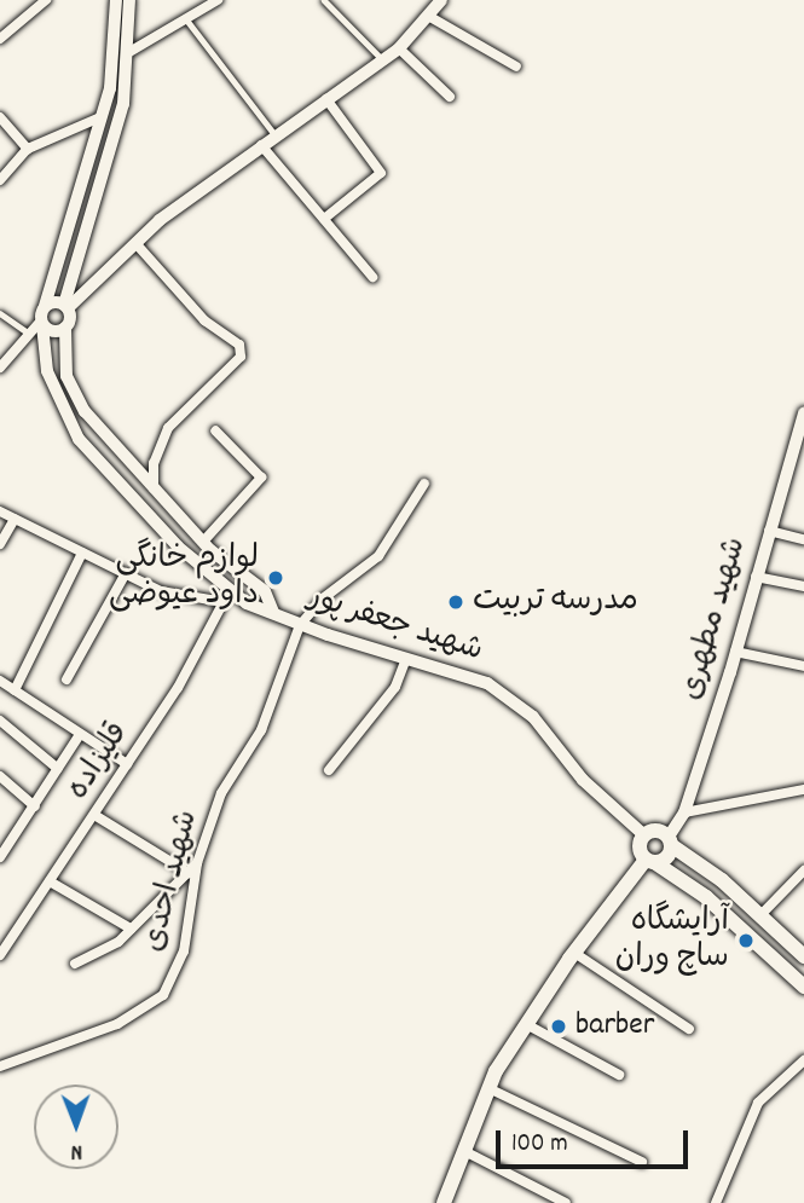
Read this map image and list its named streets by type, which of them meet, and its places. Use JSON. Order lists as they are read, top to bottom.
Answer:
{
  "streets": {
    "street": [
      "شهید مطهری",
      "شهید جعفر پور",
      "قلیزاده",
      "شهید احدی"
    ]
  },
  "crossings": [
    ["شهید مطهری", "شهید جعفر پور"],
    ["شهید جعفر پور", "قلیزاده"],
    ["شهید جعفر پور", "شهید احدی"]
  ],
  "places": [
    "لوازم خانگی داود عیوضی",
    "مدرسه تربیت",
    "آرایشگاه ساچ وران",
    "barber"
  ],
  "scale_bar": "100 m",
  "north": "bottom"
}
